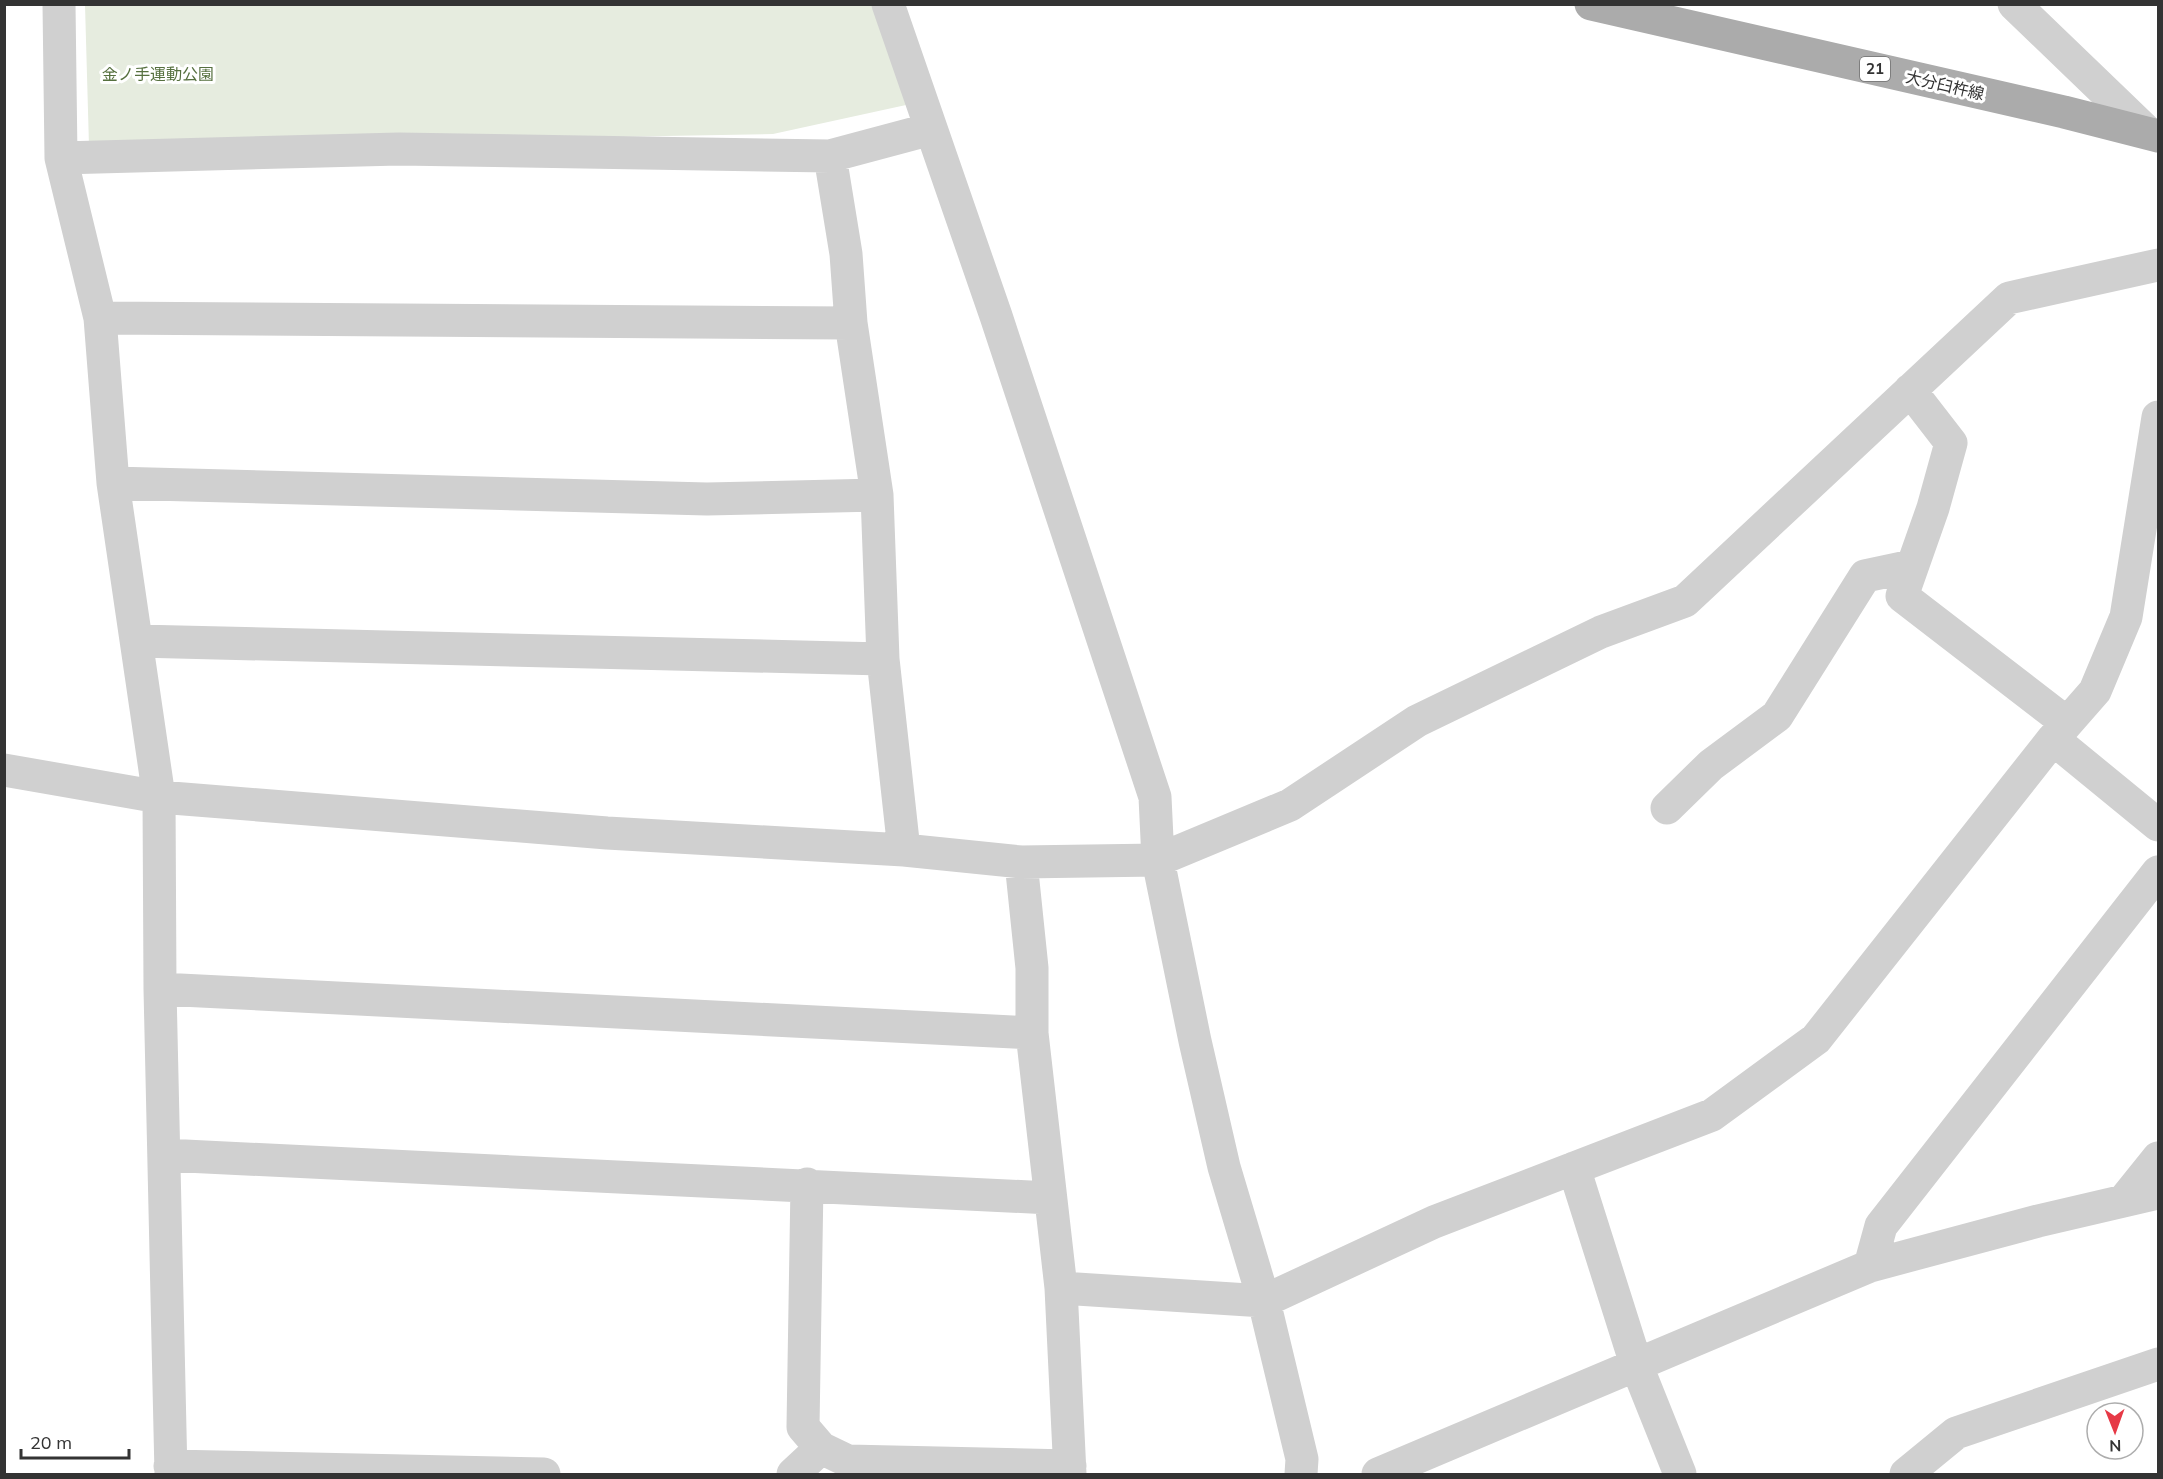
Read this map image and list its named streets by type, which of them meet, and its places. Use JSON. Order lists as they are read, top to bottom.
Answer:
{
  "streets": {
    "main road": ["21", "大分臼杵線"]
  },
  "parks": ["金ノ手運動公園"],
  "scale_bar": "20 m",
  "north": "bottom"
}
